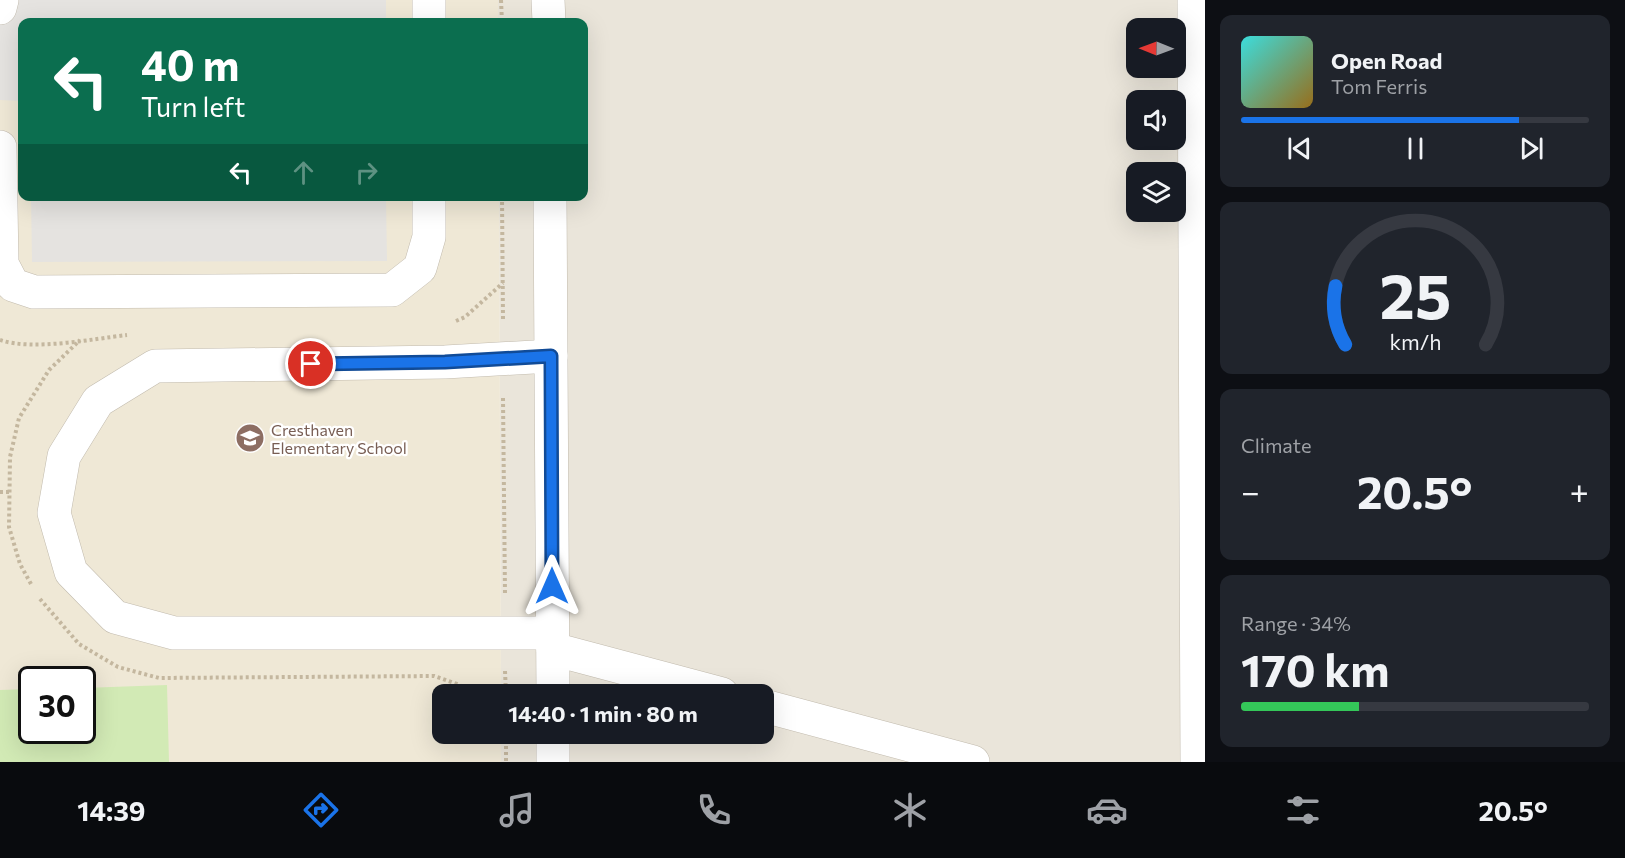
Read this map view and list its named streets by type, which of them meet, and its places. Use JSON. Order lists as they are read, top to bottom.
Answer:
{
  "places": {
    "school or university": ["Cresthaven Elementary School"]
  },
  "north": "left",
  "page": {
    "turn": ["40 m", "Turn left"],
    "song": ["Open Road", "Tom Ferris"],
    "tile": [
      "Climate",
      ["Range · 34%", "170 km"]
    ],
    "heat": ["−", "20.5°", "+"],
    "limit": "30",
    "trip": "14:40 · 1 min · 80 m",
    "tabs": ["14:39", "20.5°"],
    "gauge": ["25", "km/h"]
  }
}
